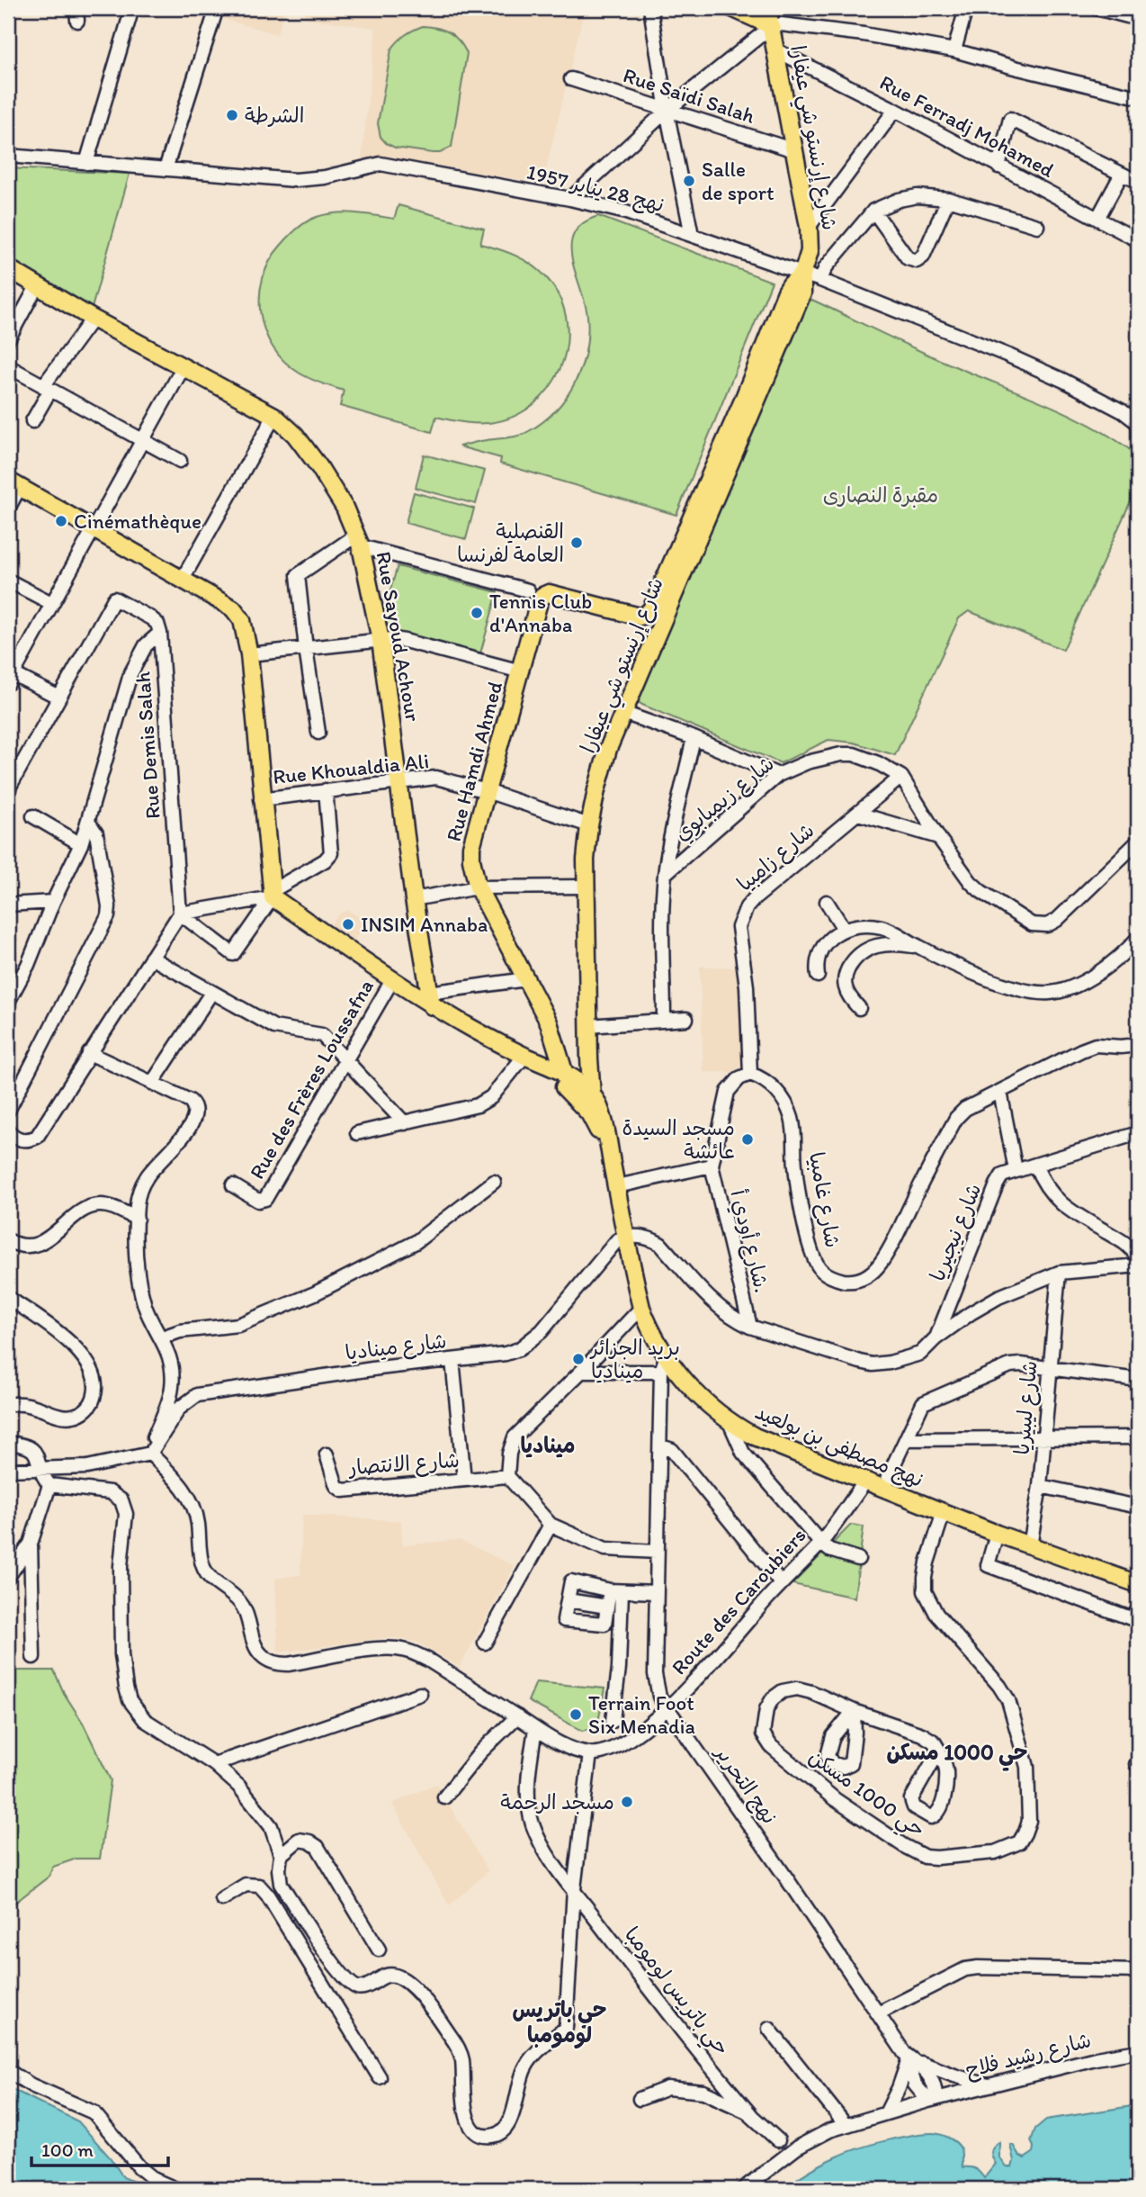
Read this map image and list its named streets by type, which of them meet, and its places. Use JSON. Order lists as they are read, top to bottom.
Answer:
{
  "streets": {
    "main road": [
      "شارع إرنستو شي عيفارا",
      "Rue Sayoud Achour",
      "Rue Hamdi Ahmed",
      "نهج مصطفى بن بولعيد"
    ],
    "street": [
      "Rue Saïdi Salah",
      "Rue Ferradj Mohamed",
      "نهج 28 يناير 1957",
      "Rue Demis Salah",
      "Rue Khoualdia Ali",
      "شارع زيمبابوي",
      "شارع زامبيا",
      "Rue des Frères Loussafna",
      "شارع غامبيا",
      "شارع نيجيريا",
      "شارع أودي أ.",
      "شارع ميناديا",
      "شارع ليبيريا",
      "شارع الانتصار",
      "Route des Caroubiers",
      "نهج التحرير",
      "حي 1000 مسكن",
      "حي باتريس لومومبا",
      "شارع رشيد فلاح"
    ]
  },
  "crossings": [
    ["Rue Saïdi Salah", "شارع إرنستو شي عيفارا"],
    ["Rue Ferradj Mohamed", "شارع إرنستو شي عيفارا"],
    ["شارع إرنستو شي عيفارا", "نهج 28 يناير 1957"],
    ["شارع إرنستو شي عيفارا", "Rue Hamdi Ahmed"],
    ["شارع إرنستو شي عيفارا", "Rue Khoualdia Ali"],
    ["شارع إرنستو شي عيفارا", "نهج مصطفى بن بولعيد"],
    ["Rue Sayoud Achour", "Rue Khoualdia Ali"],
    ["Rue Hamdi Ahmed", "Rue Khoualdia Ali"],
    ["Rue Hamdi Ahmed", "نهج مصطفى بن بولعيد"],
    ["شارع زيمبابوي", "شارع زامبيا"],
    ["شارع زامبيا", "شارع غامبيا"],
    ["شارع ميناديا", "نهج مصطفى بن بولعيد"],
    ["شارع ليبيريا", "نهج مصطفى بن بولعيد"],
    ["نهج مصطفى بن بولعيد", "Route des Caroubiers"],
    ["نهج مصطفى بن بولعيد", "نهج التحرير"],
    ["نهج مصطفى بن بولعيد", "حي 1000 مسكن"],
    ["Route des Caroubiers", "نهج التحرير"],
    ["نهج التحرير", "شارع رشيد فلاح"]
  ],
  "districts": ["ميناديا", "حي 1000 مسكن", "حي باتريس لومومبا"],
  "parks": ["مقبرة النصارى"],
  "places": [
    "الشرطة",
    "Salle de sport",
    "Cinémathèque",
    "القنصلية العامة لفرنسا",
    "Tennis Club d'Annaba",
    "INSIM Annaba",
    "مسجد السيدة عائشة",
    "بريد الجزائر ميناديا",
    "Terrain Foot Six Menadia",
    "مسجد الرحمة"
  ],
  "scale_bar": "100 m"
}
